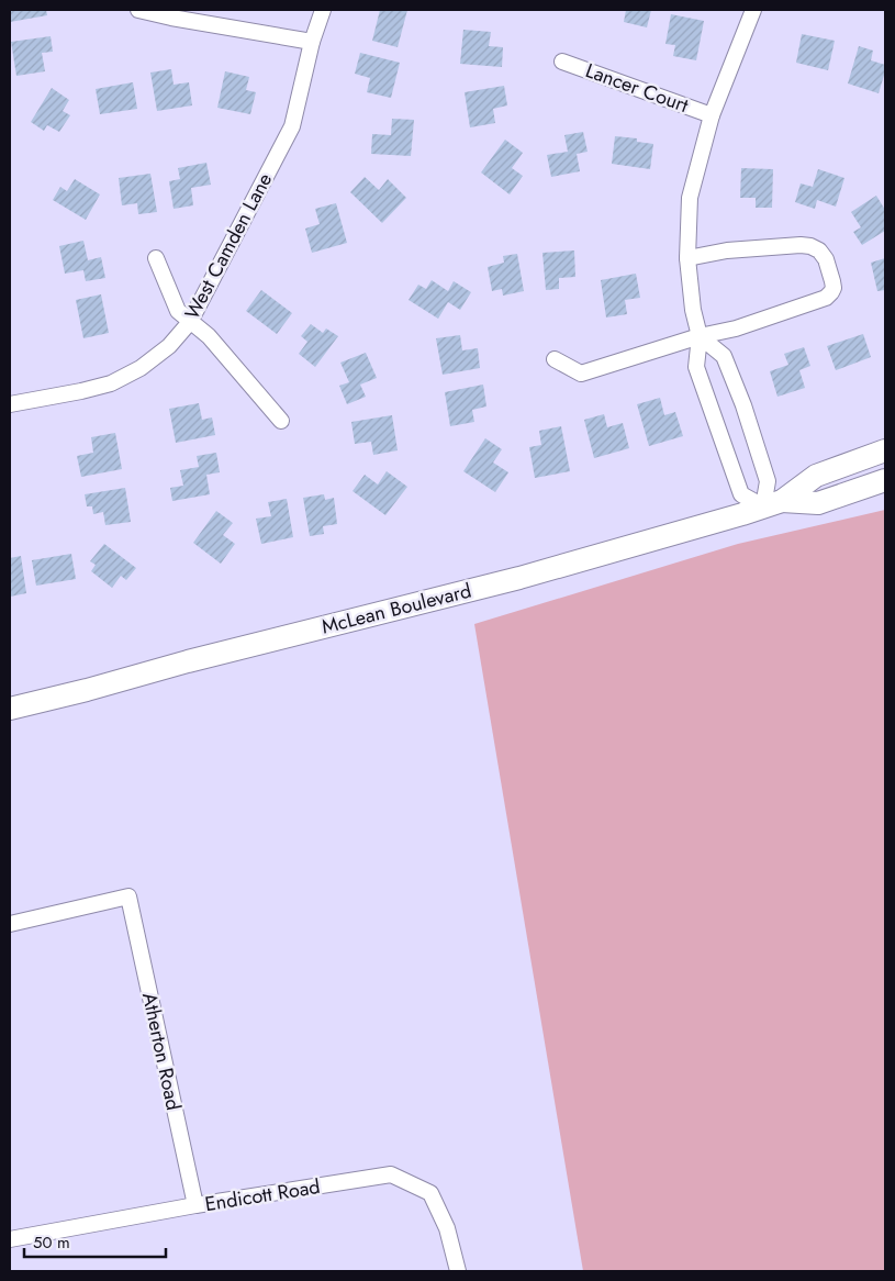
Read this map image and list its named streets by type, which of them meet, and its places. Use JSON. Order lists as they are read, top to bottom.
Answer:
{
  "streets": {
    "main road": ["McLean Boulevard"],
    "street": [
      "Lancer Court",
      "West Camden Lane",
      "Atherton Road",
      "Endicott Road"
    ]
  },
  "crossings": [
    ["Atherton Road", "Endicott Road"]
  ],
  "scale_bar": "50 m"
}
